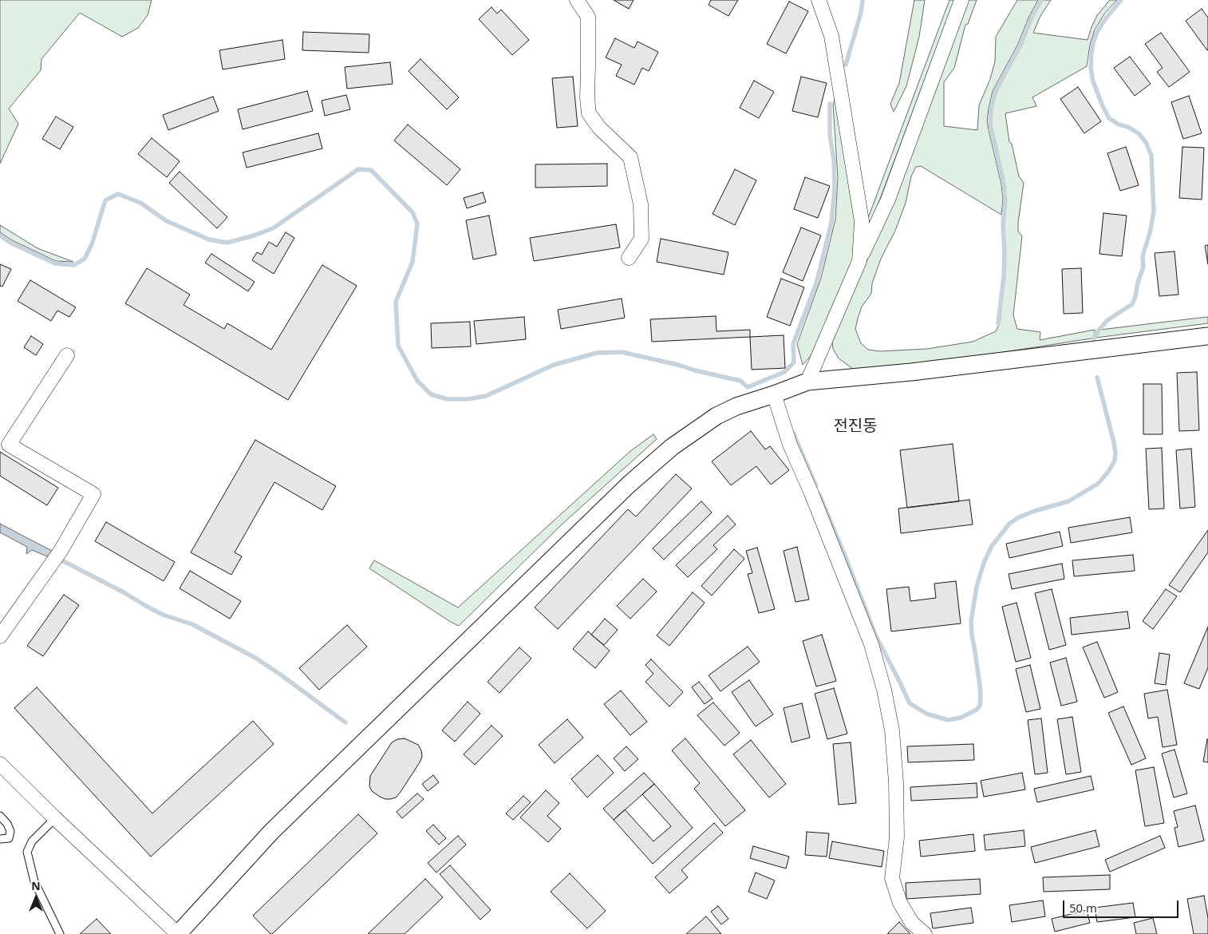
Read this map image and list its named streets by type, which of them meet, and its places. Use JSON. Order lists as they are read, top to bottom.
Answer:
{
  "districts": ["전진동"],
  "scale_bar": "50 m",
  "north": "top"
}
